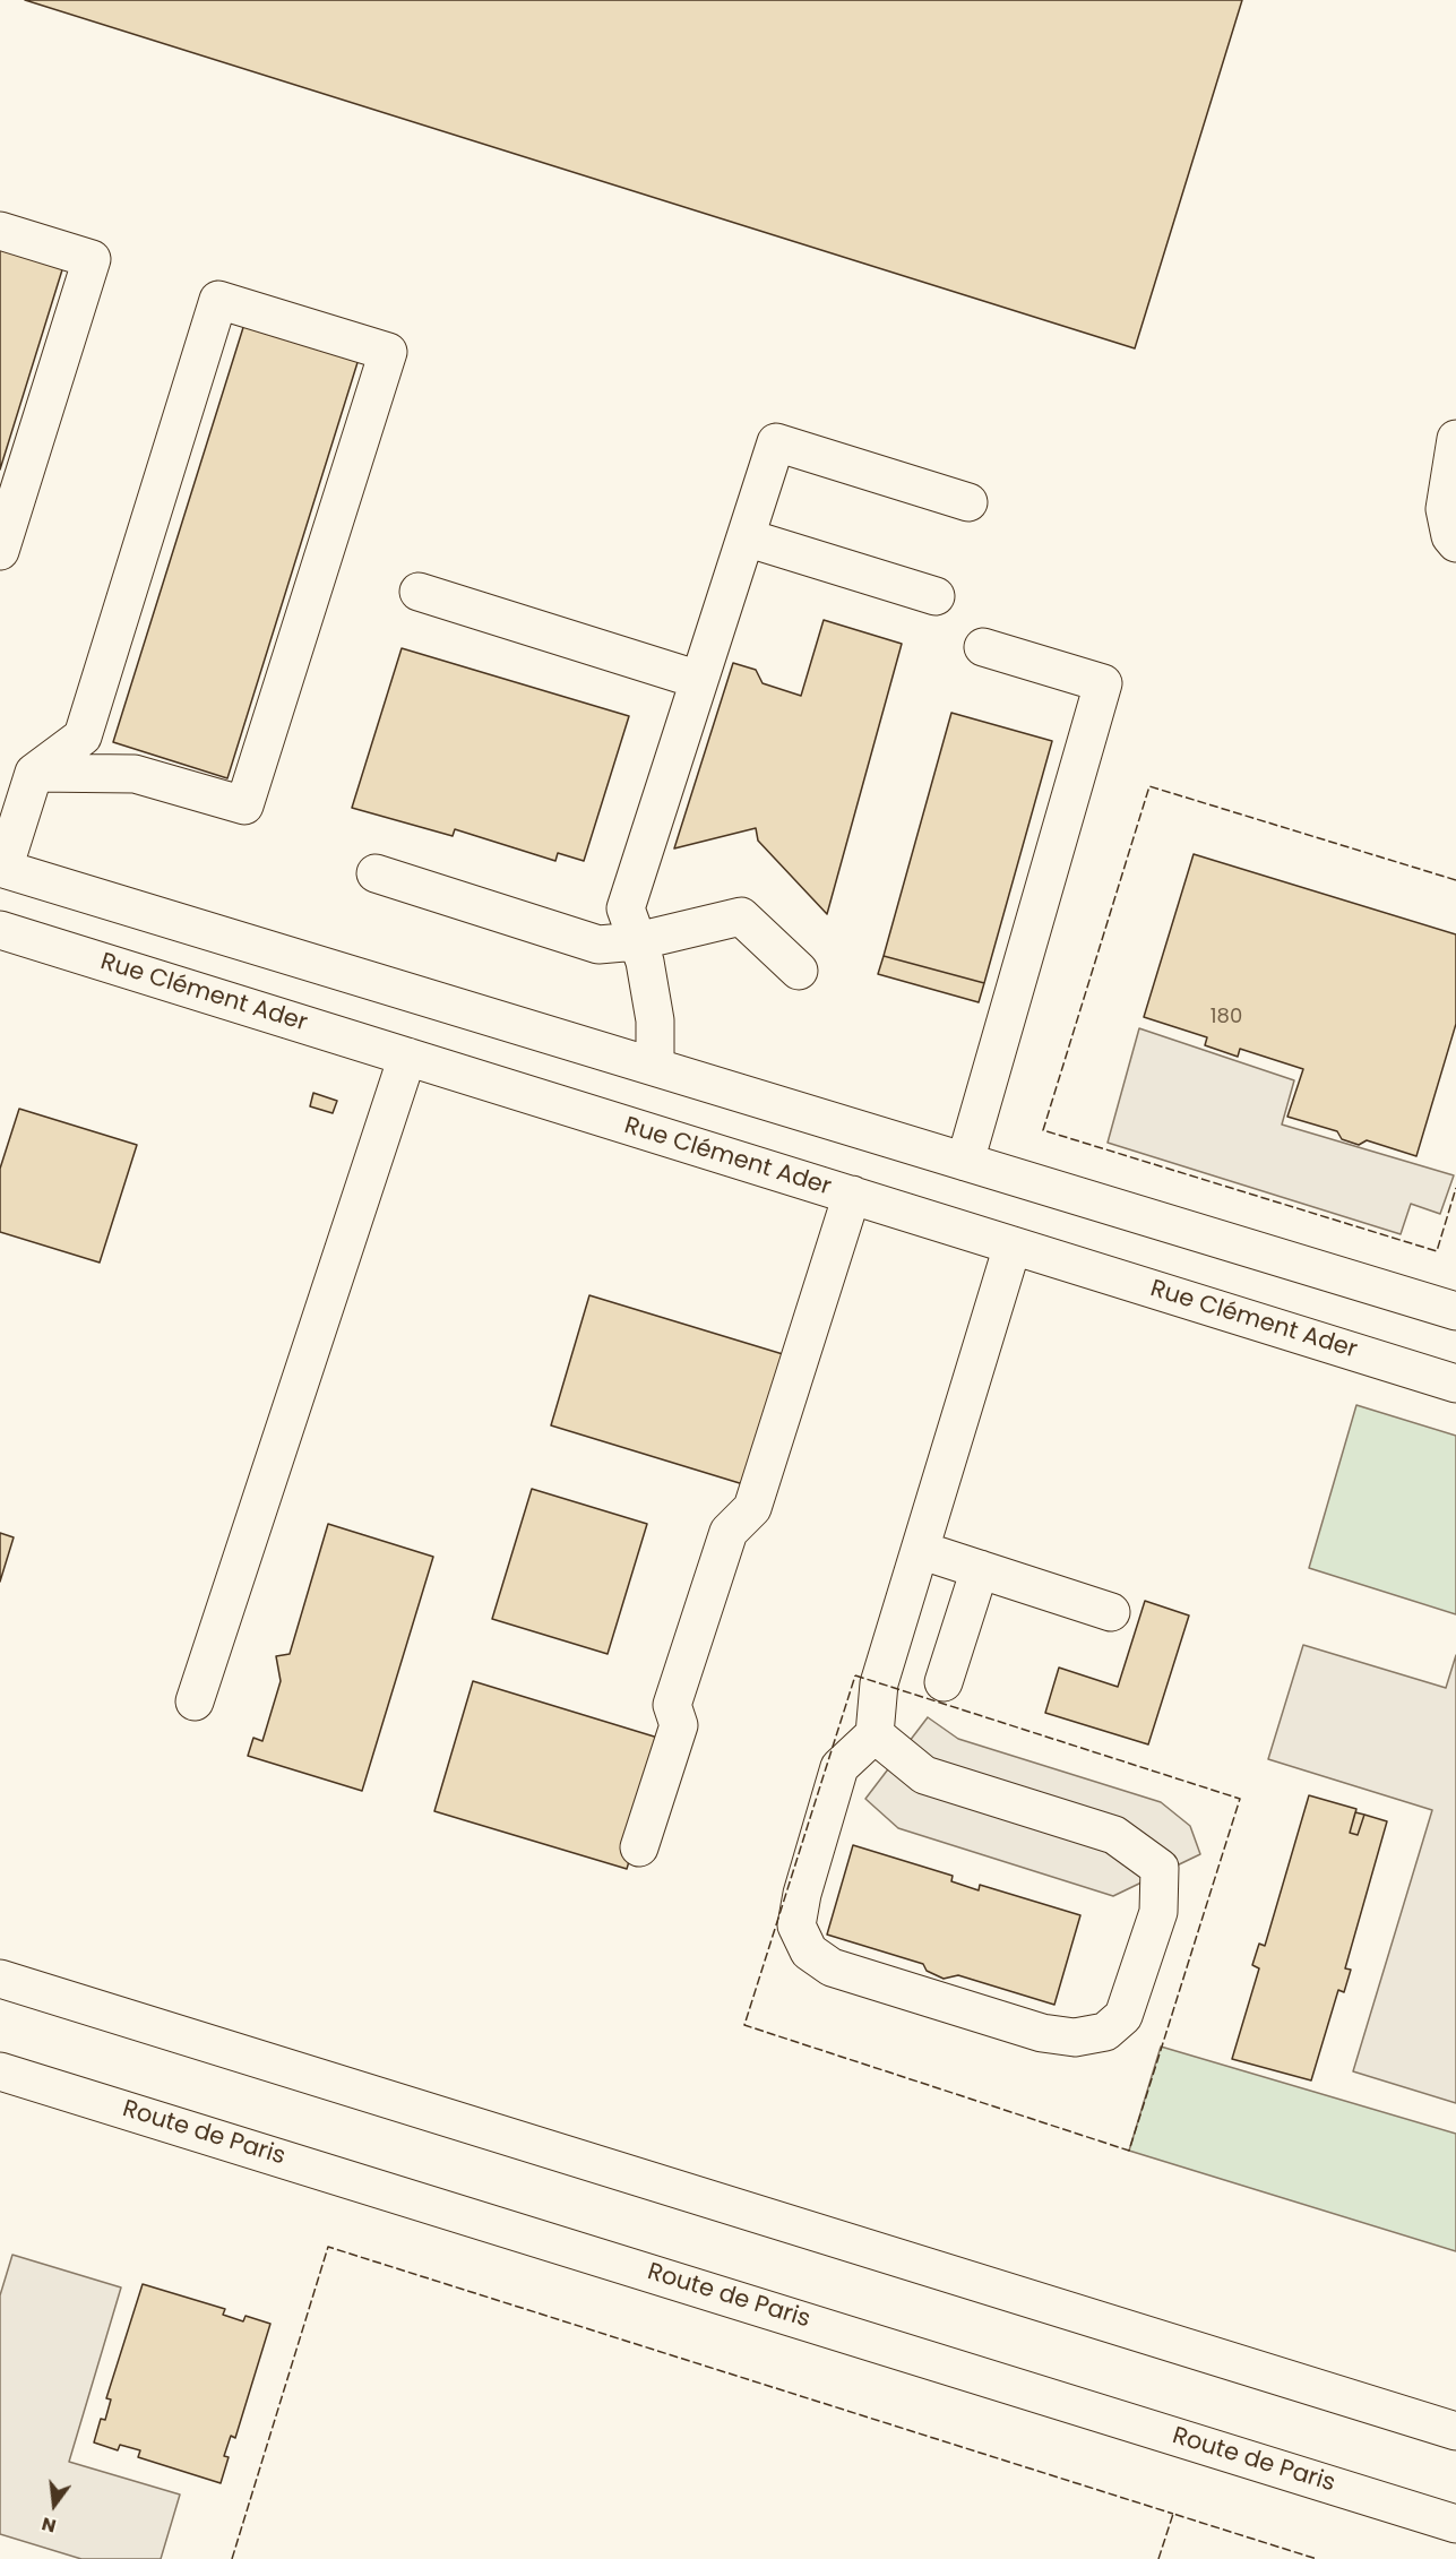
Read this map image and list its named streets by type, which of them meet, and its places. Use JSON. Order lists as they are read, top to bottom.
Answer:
{
  "streets": {
    "main road": ["Rue Clément Ader", "Route de Paris"]
  },
  "house_numbers": ["180"],
  "north": "bottom"
}
